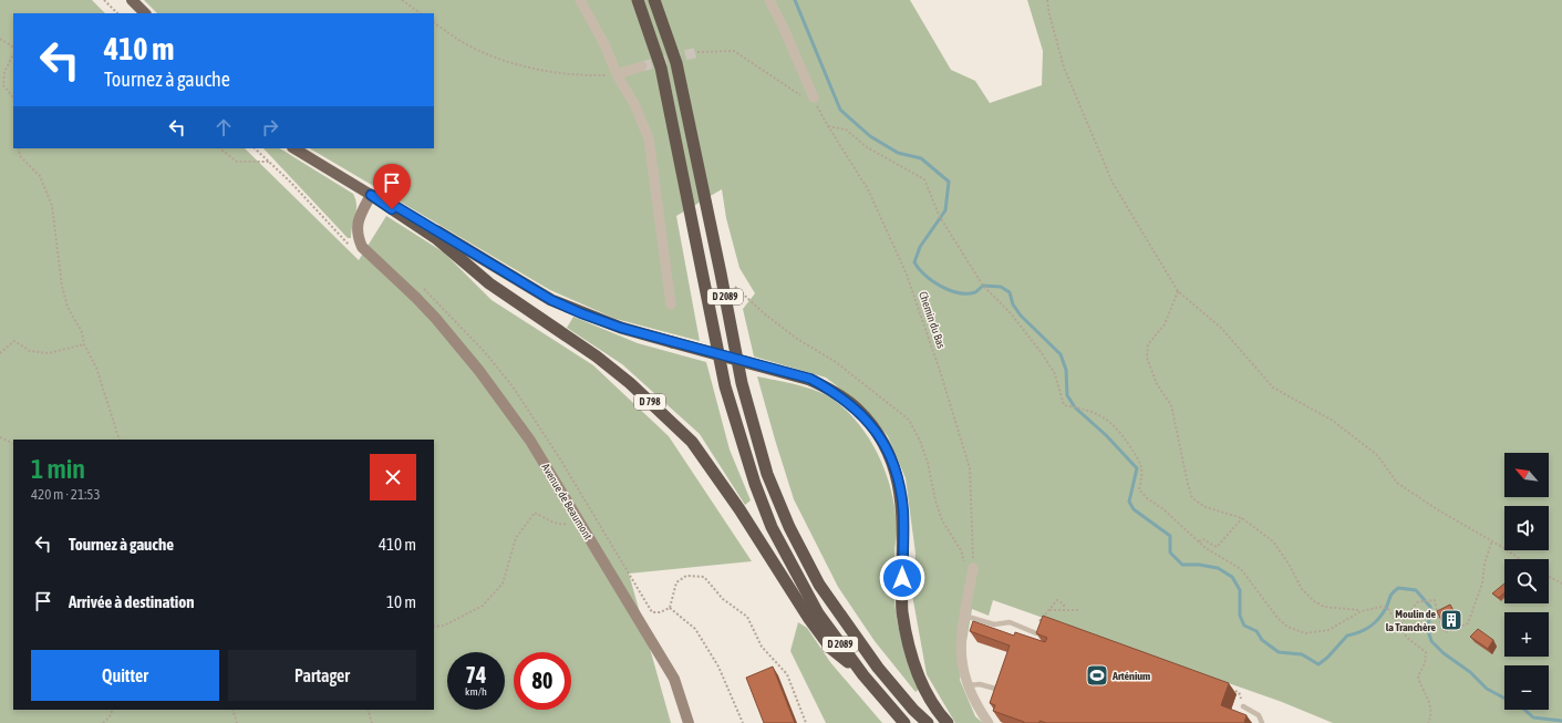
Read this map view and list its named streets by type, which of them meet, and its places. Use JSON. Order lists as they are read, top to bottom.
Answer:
{
  "streets": {
    "highway": ["D 2089", "D 798"],
    "main road": ["Avenue de Beaumont"],
    "path": ["Chemin du Bas"]
  },
  "crossings": [
    ["D 2089", "D 798"],
    ["D 798", "Avenue de Beaumont"]
  ],
  "places": {
    "building": ["Moulin de la Tranchère"],
    "sports": ["Arténium"]
  },
  "north": "top left",
  "page": {
    "turn": ["410 m", "Tournez à gauche"],
    "heading": ["1 min", "420 m · 21:53"],
    "map_buttons": ["+", "−"],
    "list": [
      {
        "name": "Tournez à gauche",
        "value": "410 m"
      },
      {
        "name": "Arrivée à destination",
        "value": "10 m"
      }
    ],
    "buttons": ["Quitter", "Partager"],
    "speed": "74 km/h",
    "limit": "80"
  }
}
